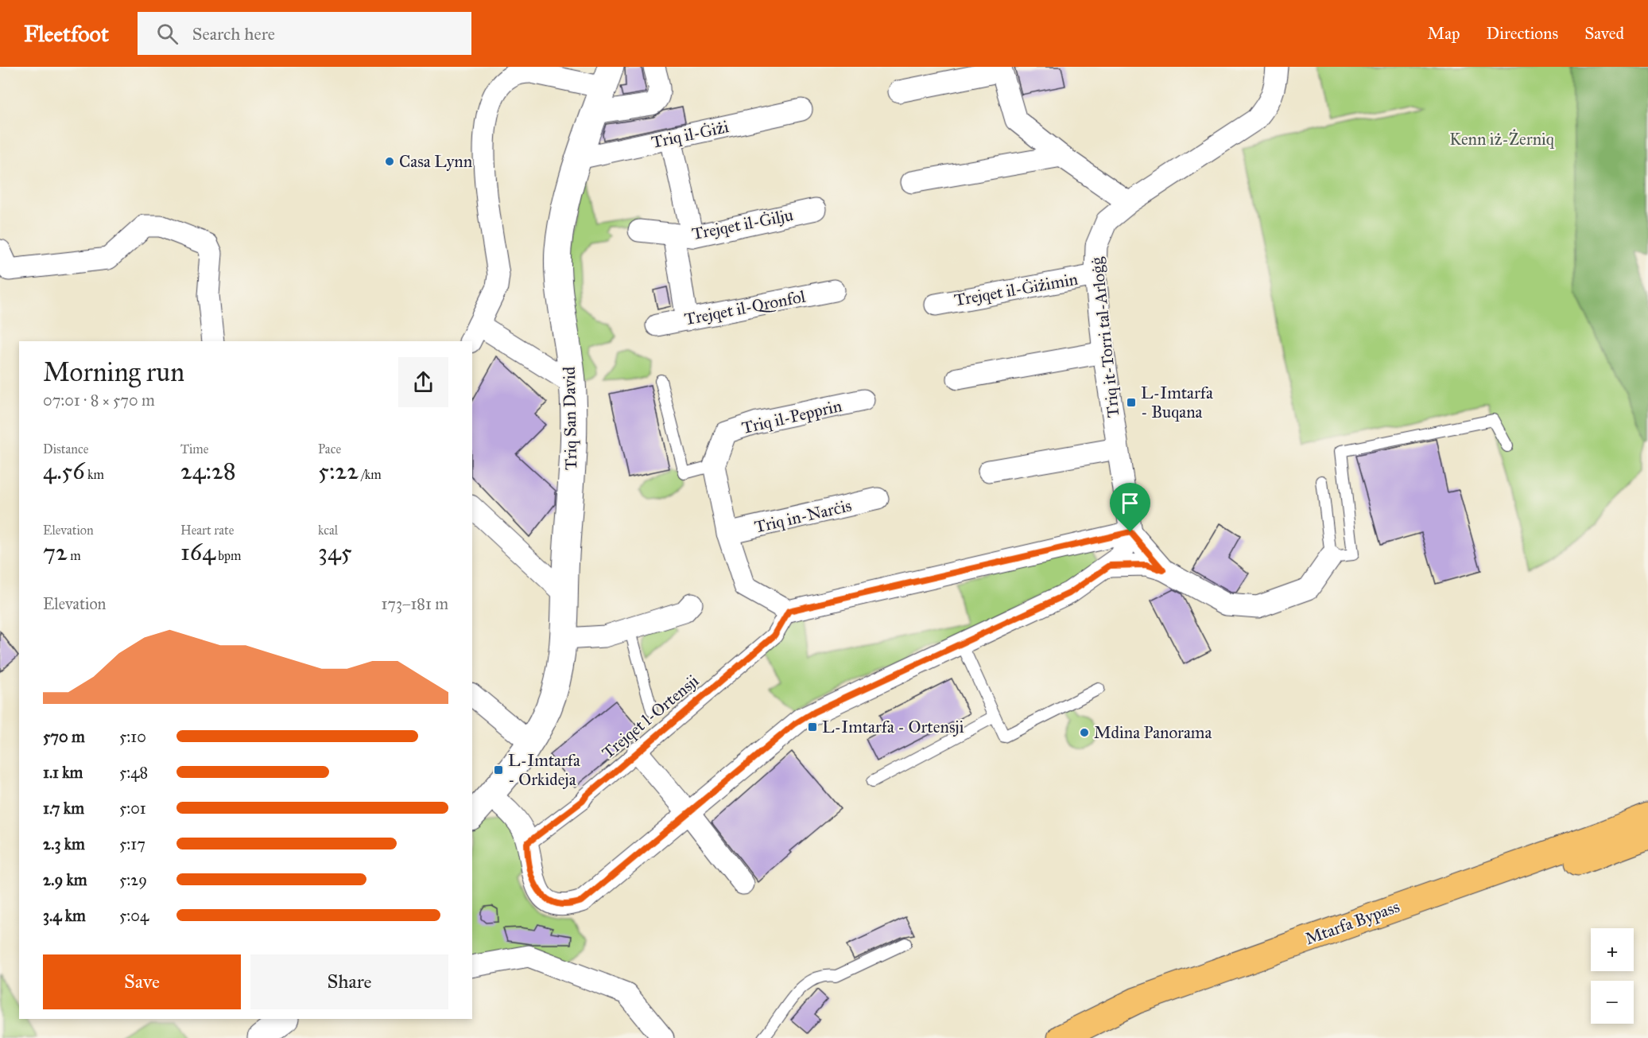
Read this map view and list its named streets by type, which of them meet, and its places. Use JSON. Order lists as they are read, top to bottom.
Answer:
{
  "streets": {
    "highway": ["Mtarfa Bypass"],
    "street": [
      "Triq il-Ġiżi",
      "Trejqet il-Ġilju",
      "Trejqet il-Ġiżimin",
      "Trejqet il-Qronfol",
      "Triq it-Torri tal-Arloġġ",
      "Triq il-Pepprin",
      "Triq San David",
      "Triq in-Narċis",
      "Trejqet l-Ortensji"
    ]
  },
  "crossings": [
    ["Triq il-Ġiżi", "Triq San David"],
    ["Trejqet il-Ġiżimin", "Triq it-Torri tal-Arloġġ"]
  ],
  "parks": ["Kenn iż-Żerniq"],
  "places": {
    "other": ["Casa Lynn", "Mdina Panorama"],
    "transit": ["L-Imtarfa - Buqana", "L-Imtarfa - Ortensji", "L-Imtarfa - Orkideja"]
  },
  "page": {
    "header": "Fleetfoot",
    "search": "Search here",
    "nav": ["Map", "Directions", "Saved"],
    "heading": ["Morning run", "07:01 · 8 × 570 m"],
    "stats": [
      ["Distance", "4.56 km"],
      ["Time", "24:28"],
      ["Pace", "5:22 /km"],
      ["Elevation", "72 m"],
      ["Heart rate", "164 bpm"],
      ["kcal", "345"]
    ],
    "chart": ["Elevation", "173–181 m"],
    "list": [
      {
        "name": "570 m",
        "note": "5:10"
      },
      {
        "name": "1.1 km",
        "note": "5:48"
      },
      {
        "name": "1.7 km",
        "note": "5:01"
      },
      {
        "name": "2.3 km",
        "note": "5:17"
      },
      {
        "name": "2.9 km",
        "note": "5:29"
      },
      {
        "name": "3.4 km",
        "note": "5:04"
      }
    ],
    "map_buttons": ["+", "−"],
    "buttons": ["Save", "Share"]
  }
}
